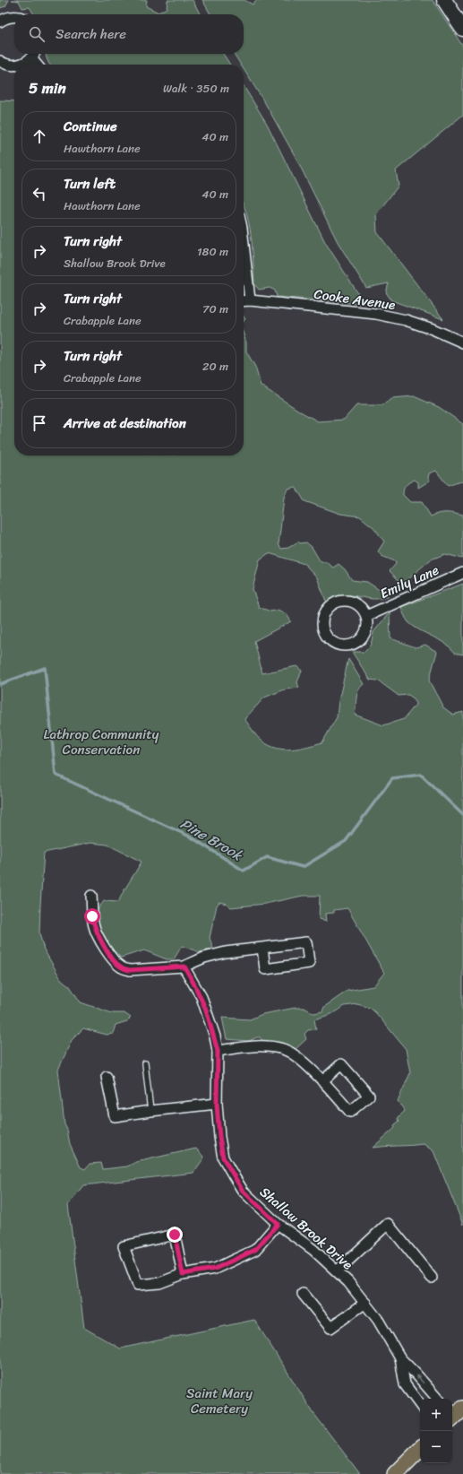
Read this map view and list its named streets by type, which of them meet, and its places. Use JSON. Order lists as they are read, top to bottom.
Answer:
{
  "streets": {
    "street": ["Cooke Avenue", "Emily Lane", "Shallow Brook Drive"]
  },
  "water": ["Pine Brook"],
  "parks": ["Lathrop Community Conservation", "Saint Mary Cemetery"],
  "page": {
    "search": "Search here",
    "heading": ["5 min", "Walk · 350 m"],
    "list": [
      ["Continue", "Hawthorn Lane", "40 m"],
      ["Turn left", "Hawthorn Lane", "40 m"],
      ["Turn right", "Shallow Brook Drive", "180 m"],
      ["Turn right", "Crabapple Lane", "70 m"],
      ["Turn right", "Crabapple Lane", "20 m"],
      "Arrive at destination"
    ],
    "map_buttons": ["+", "−"]
  }
}
